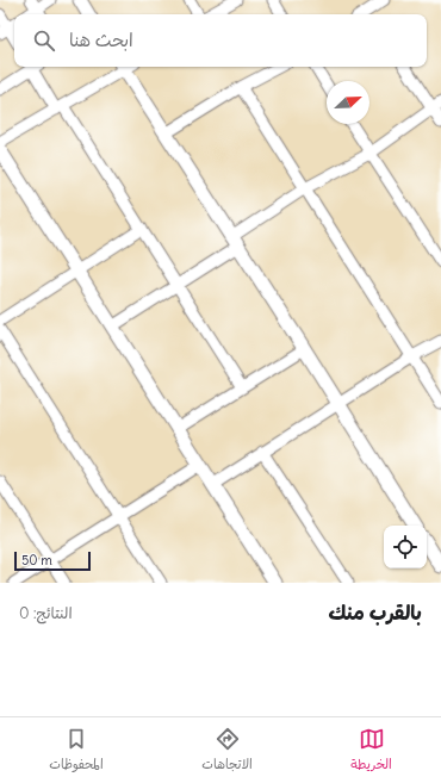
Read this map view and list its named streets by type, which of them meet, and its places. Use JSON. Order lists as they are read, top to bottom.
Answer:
{
  "scale_bar": "50 m",
  "north": "top right",
  "page": {
    "search": "ابحث هنا",
    "scale": "50 m",
    "heading": ["بالقرب منك", "النتائج: 0"],
    "nav": ["الخريطة", "الاتجاهات", "المحفوظات"]
  }
}
